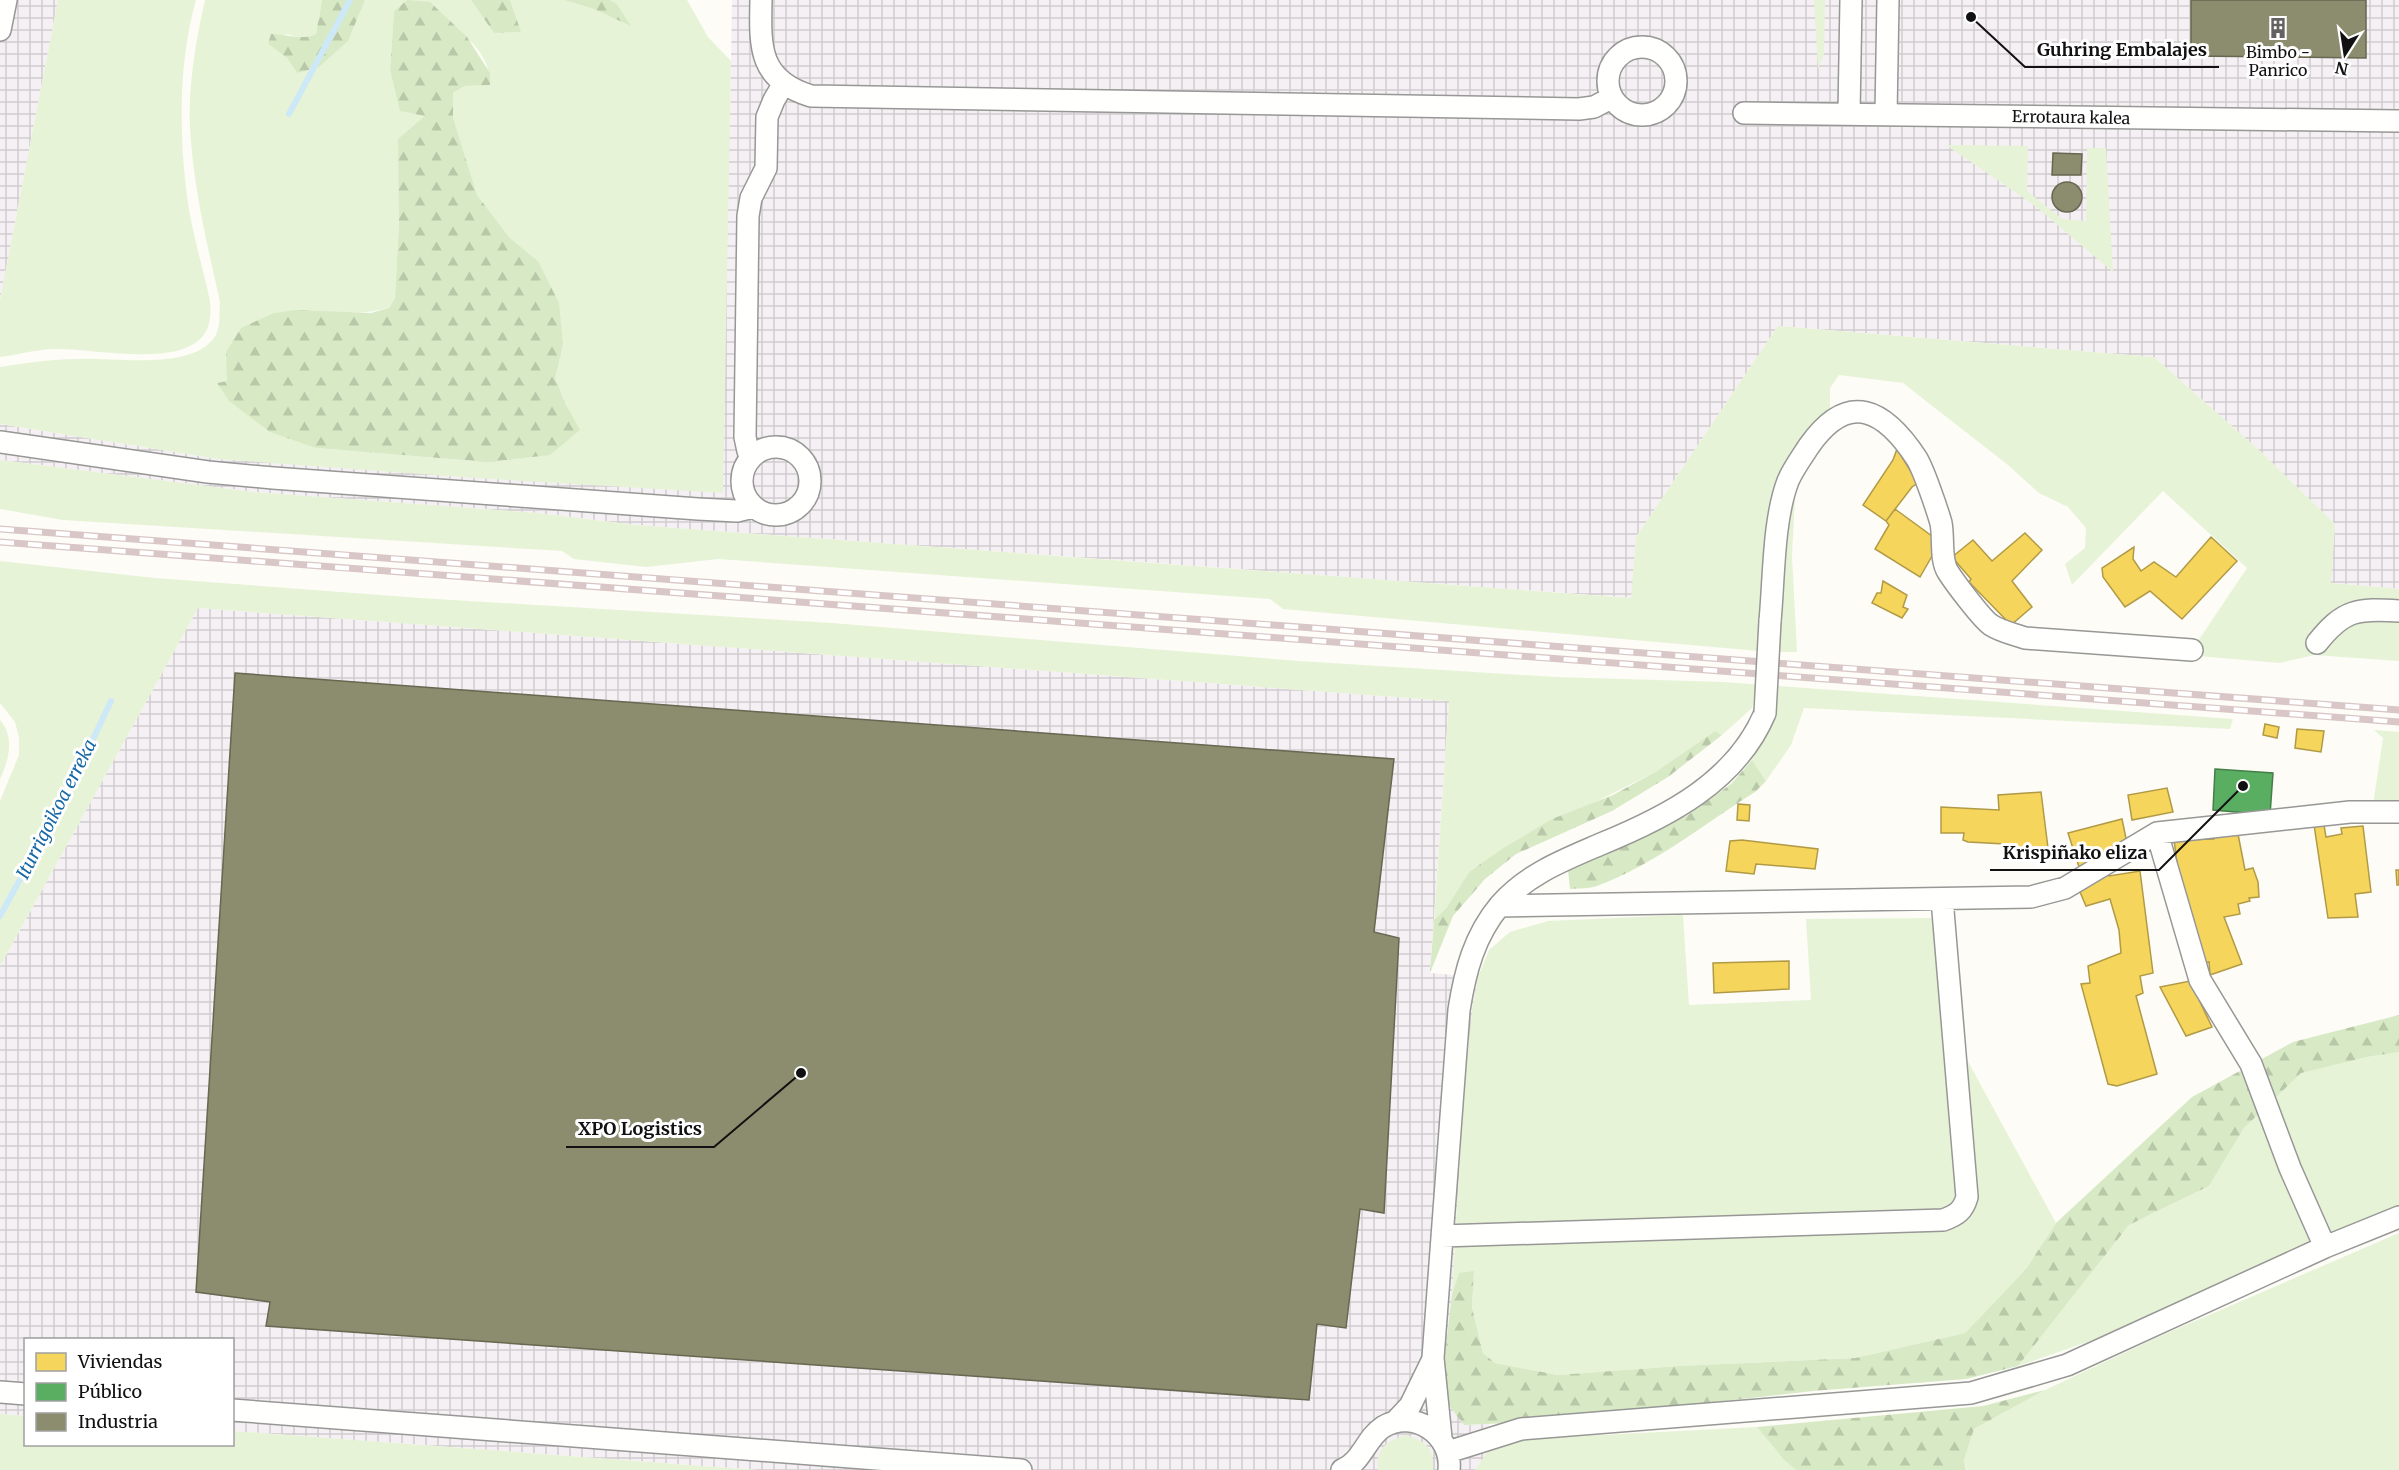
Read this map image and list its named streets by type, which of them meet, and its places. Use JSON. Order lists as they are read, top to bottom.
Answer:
{
  "streets": {
    "street": ["Errotaura kalea"]
  },
  "water": ["Iturrigoikoa erreka"],
  "places": {
    "other": ["Guhring Embalajes", "Krispiñako eliza", "XPO Logistics"],
    "building": ["Bimbo - Panrico"]
  },
  "legend": ["Viviendas", "Público", "Industria"],
  "north": "bottom"
}
